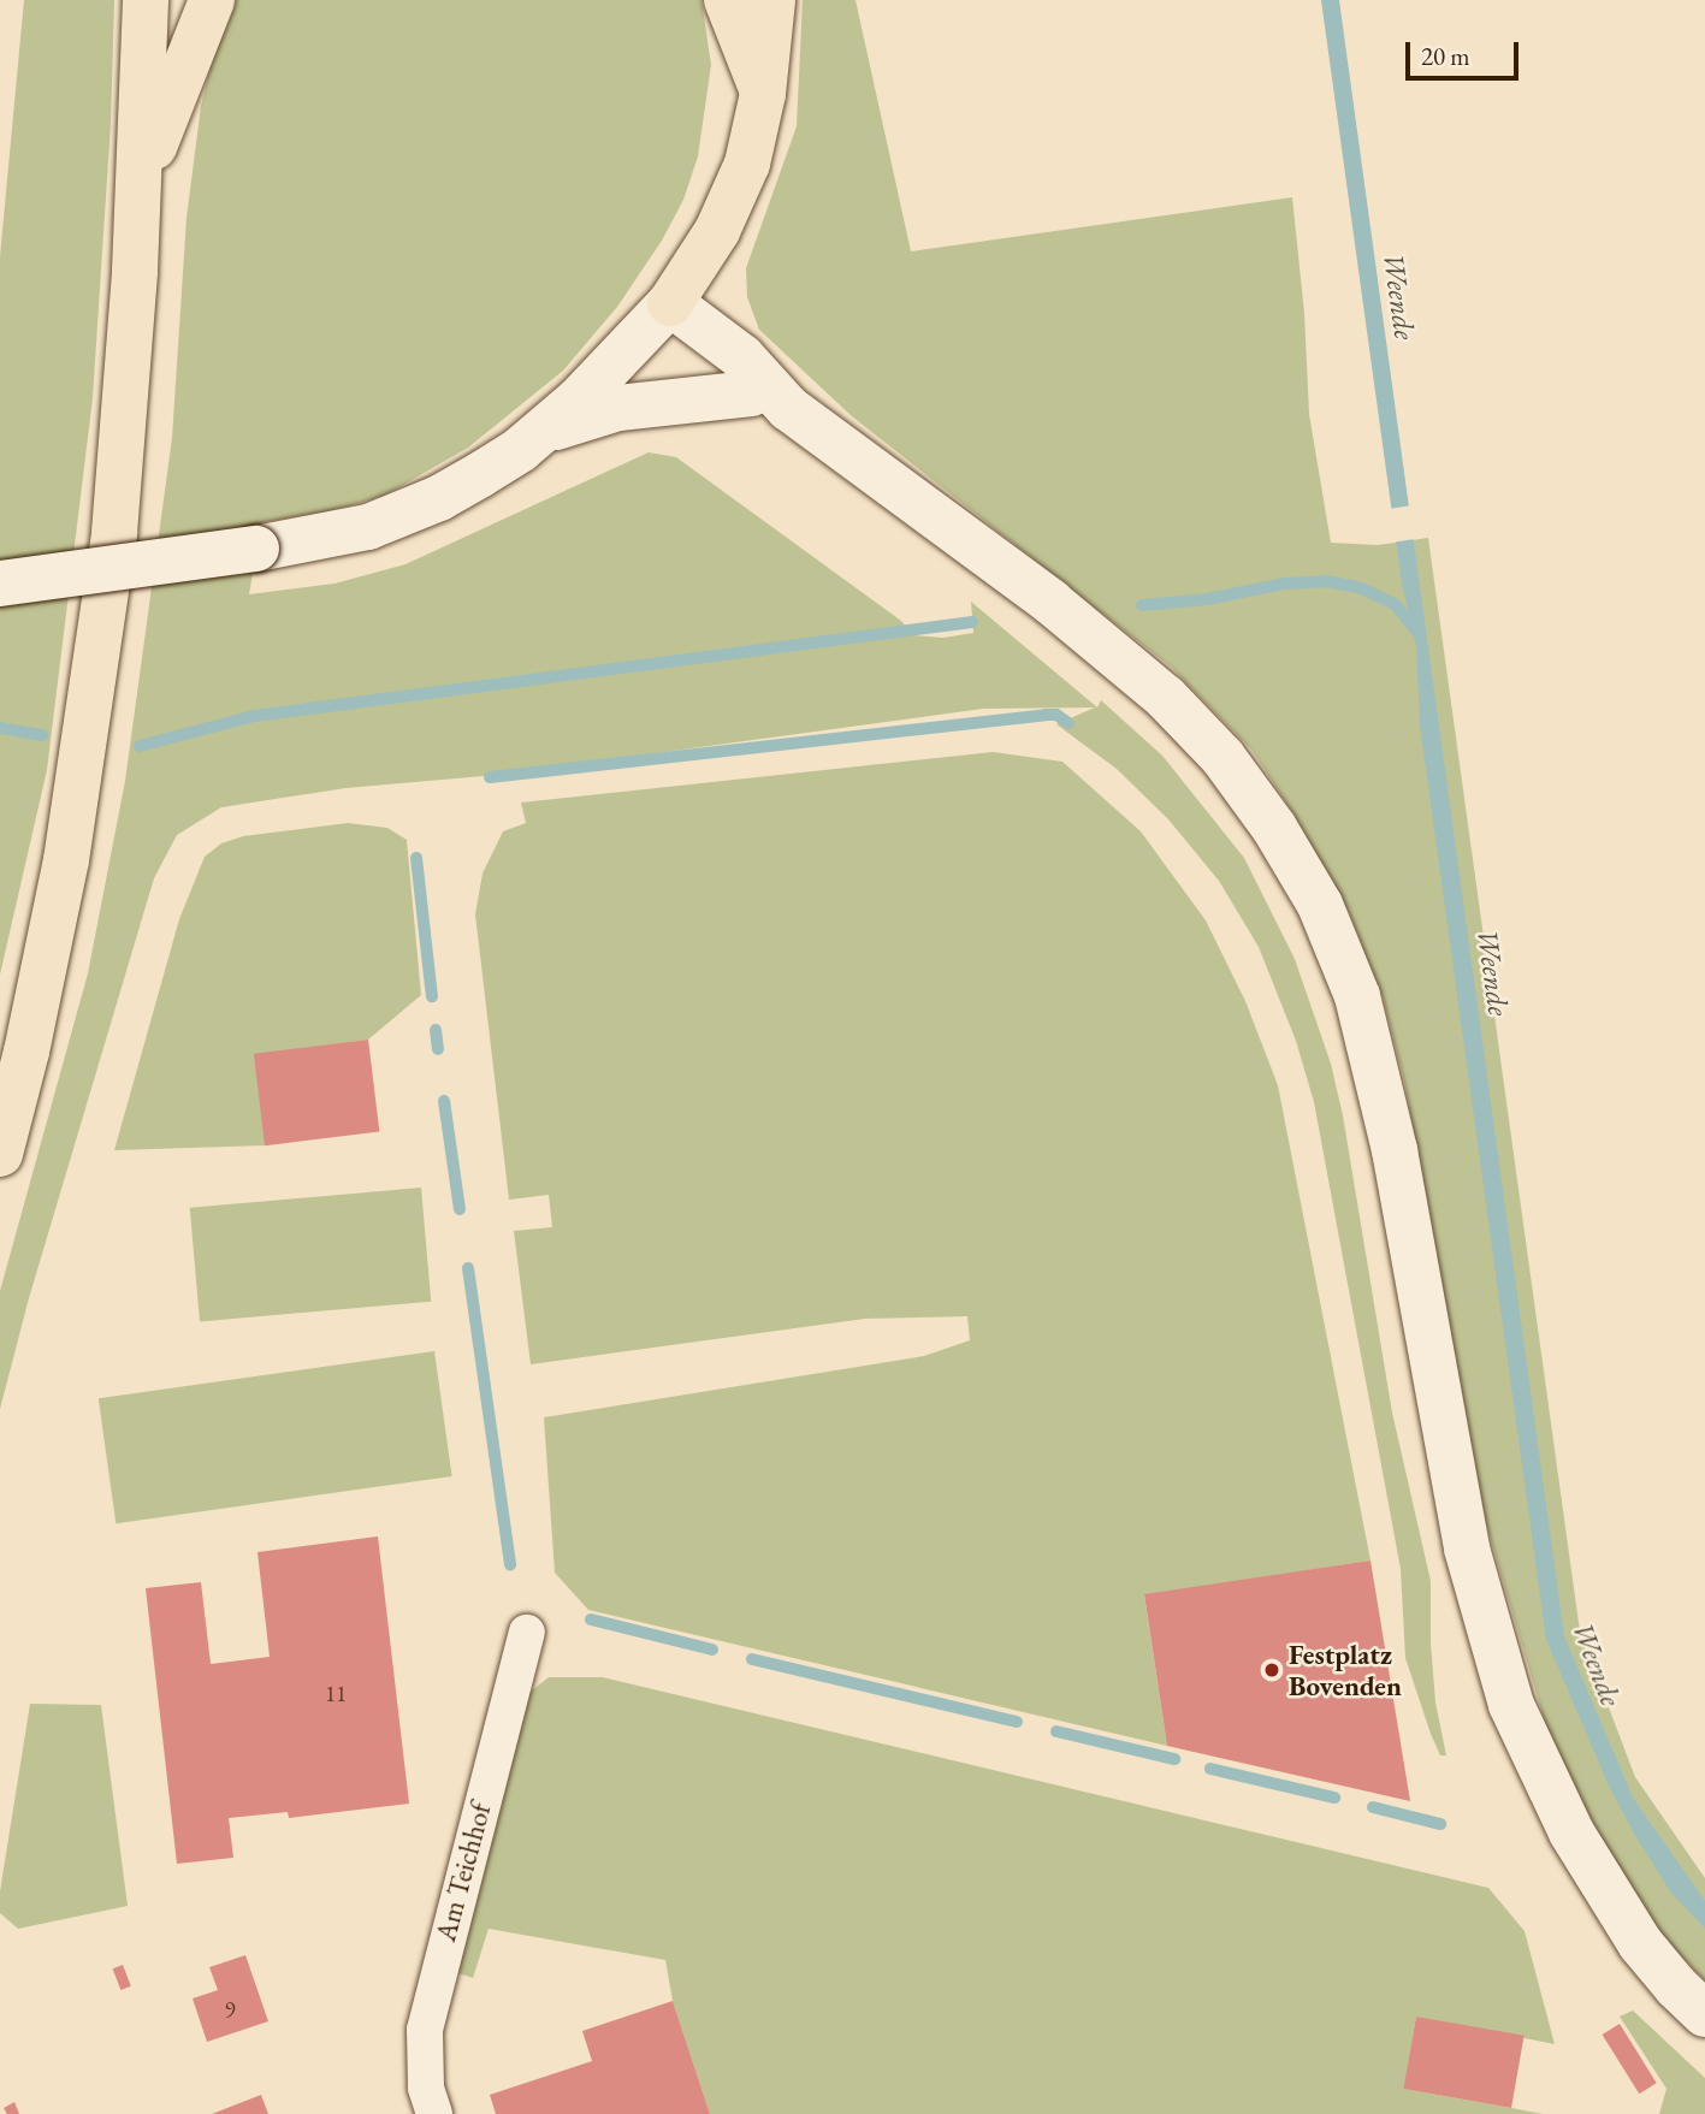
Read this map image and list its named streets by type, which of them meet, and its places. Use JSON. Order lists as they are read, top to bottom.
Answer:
{
  "streets": {
    "street": ["Am Teichhof"]
  },
  "water": ["Weende"],
  "places": ["Festplatz Bovenden"],
  "house_numbers": ["11", "9"],
  "scale_bar": "20 m"
}
